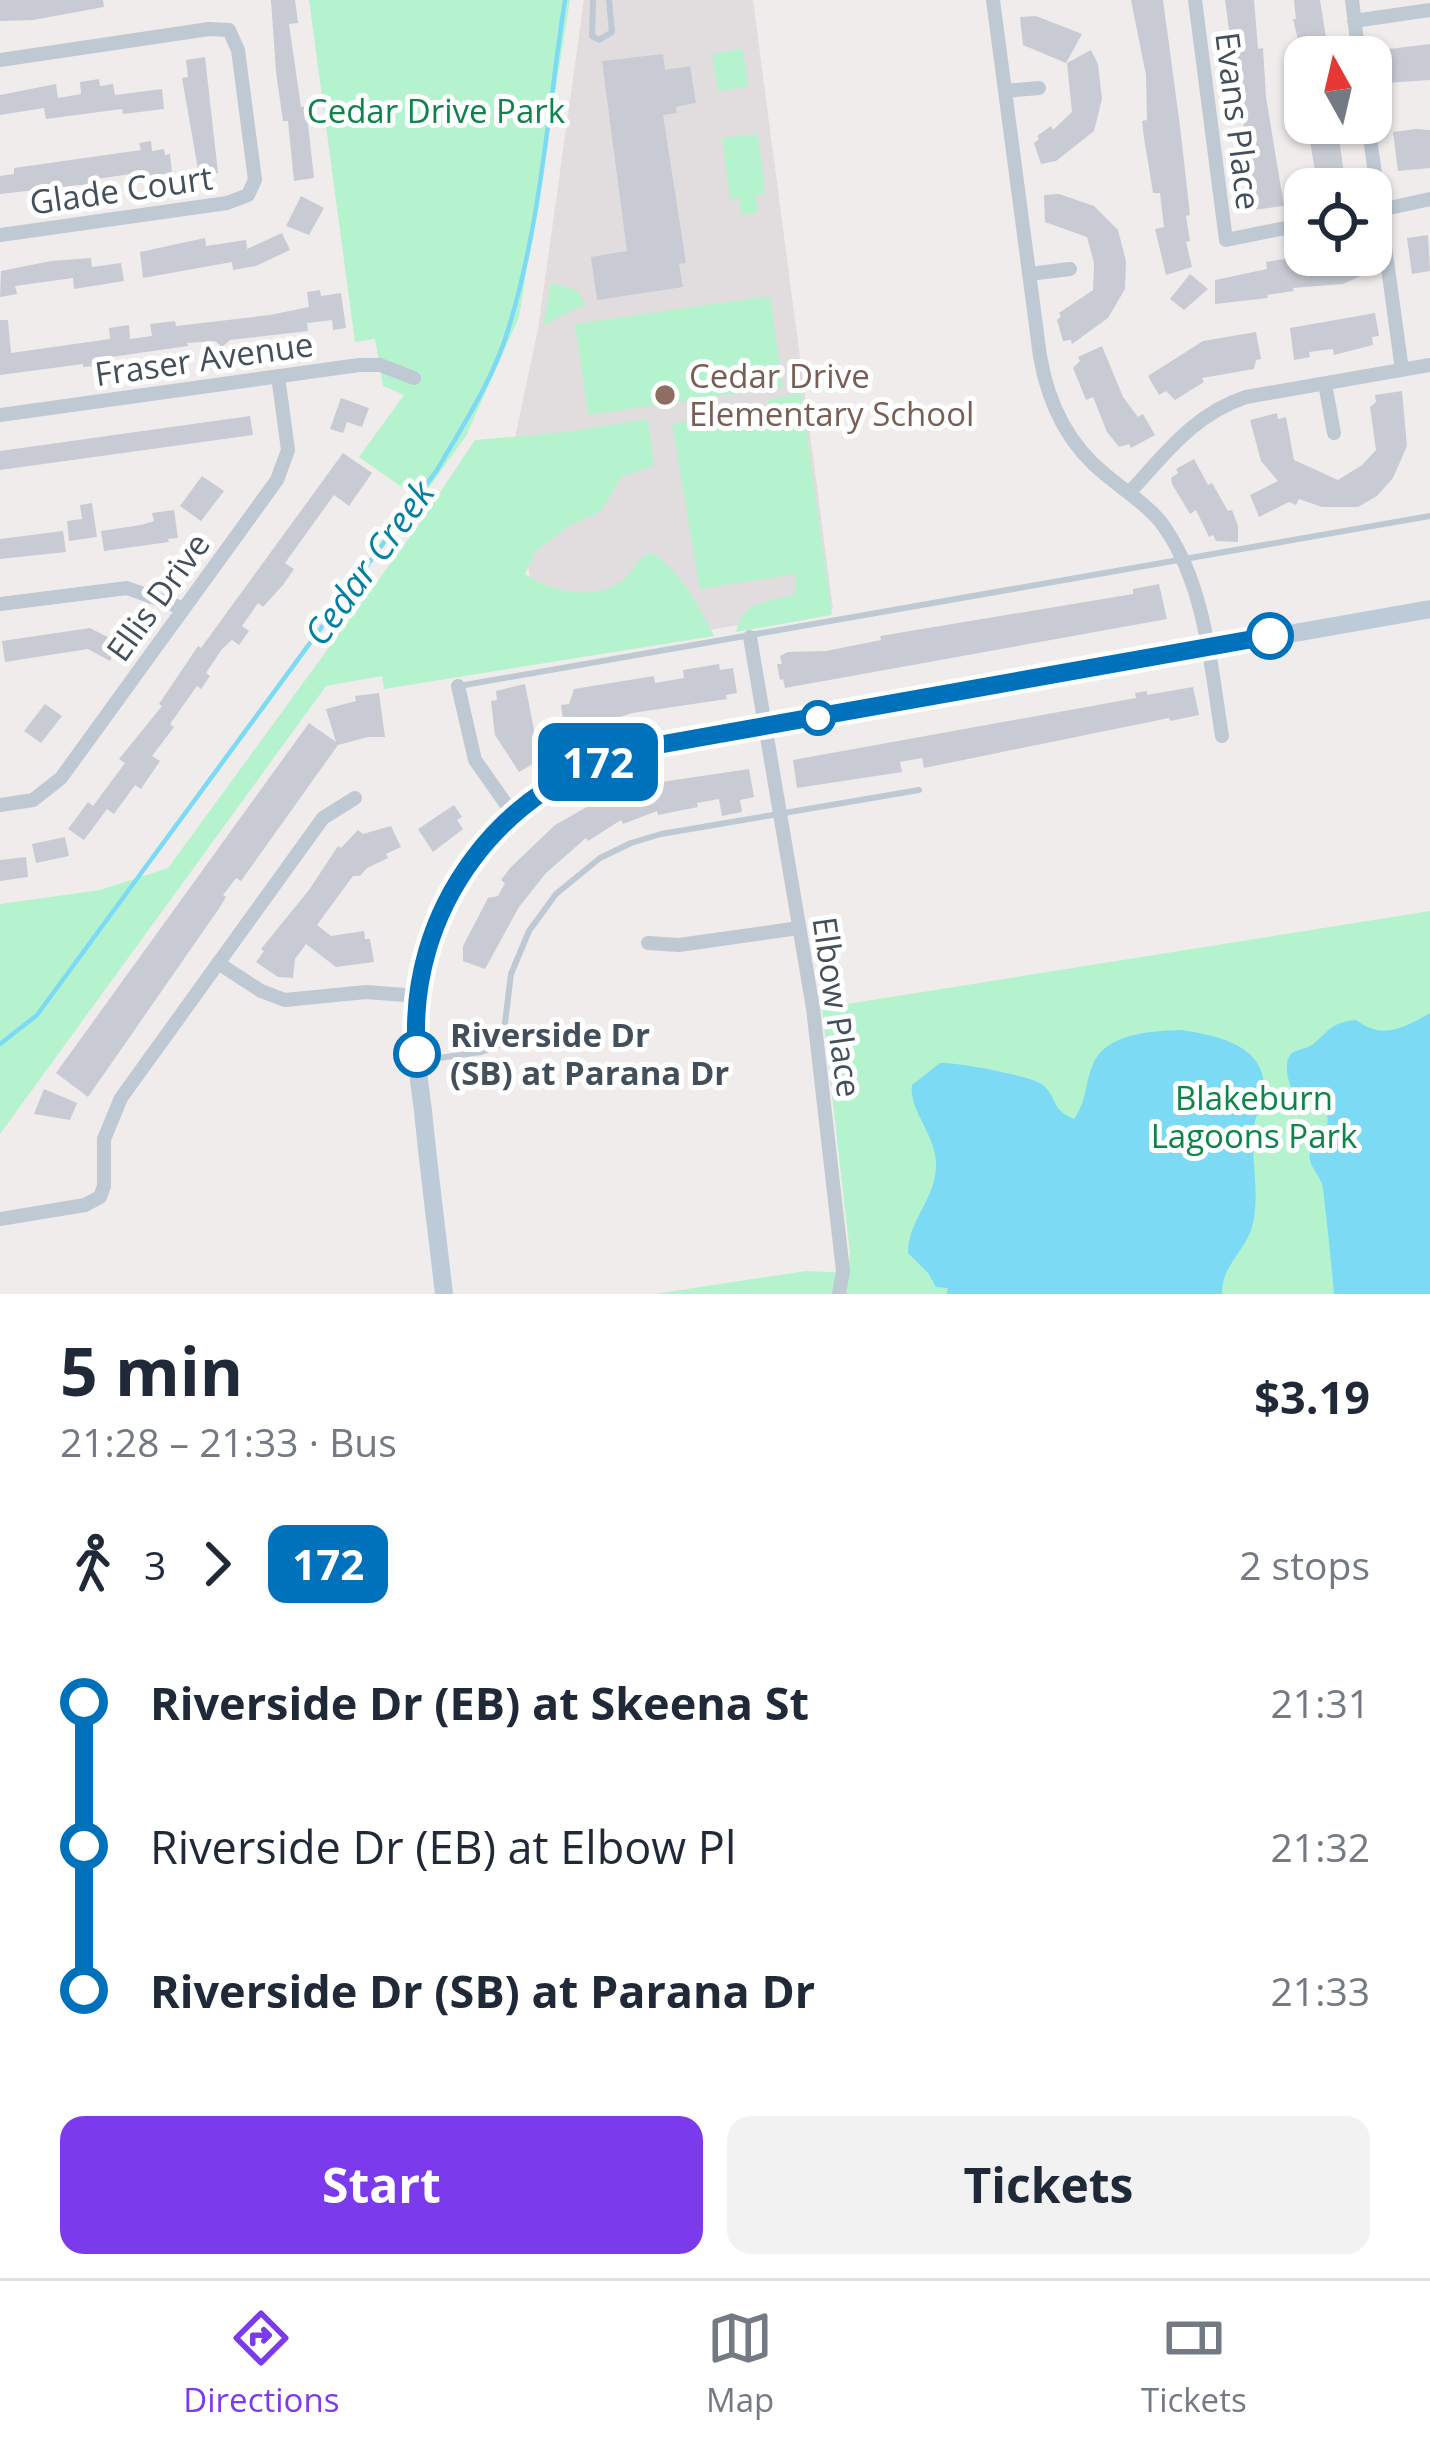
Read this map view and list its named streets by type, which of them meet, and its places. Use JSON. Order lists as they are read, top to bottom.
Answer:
{
  "streets": {
    "street": [
      "Evans Place",
      "Glade Court",
      "Fraser Avenue",
      "Ellis Drive",
      "Elbow Place"
    ]
  },
  "crossings": [
    ["Fraser Avenue", "Ellis Drive"]
  ],
  "water": ["Cedar Creek"],
  "parks": ["Cedar Drive Park", "Blakeburn Lagoons Park"],
  "places": ["Cedar Drive Elementary School", "Riverside Dr (SB) at Parana Dr"],
  "lines": ["bus line 172"],
  "north": "top",
  "page": {
    "on_map": "172",
    "heading": ["5 min", "21:28 – 21:33 · Bus", "$3.19"],
    "legs": ["3", "172", "2 stops"],
    "list": [
      {
        "name": "Riverside Dr (EB) at Skeena St",
        "value": "21:31"
      },
      {
        "name": "Riverside Dr (EB) at Elbow Pl",
        "value": "21:32"
      },
      {
        "name": "Riverside Dr (SB) at Parana Dr",
        "value": "21:33"
      }
    ],
    "buttons": ["Start", "Tickets"],
    "tabs": ["Directions", "Map", "Tickets"]
  }
}
